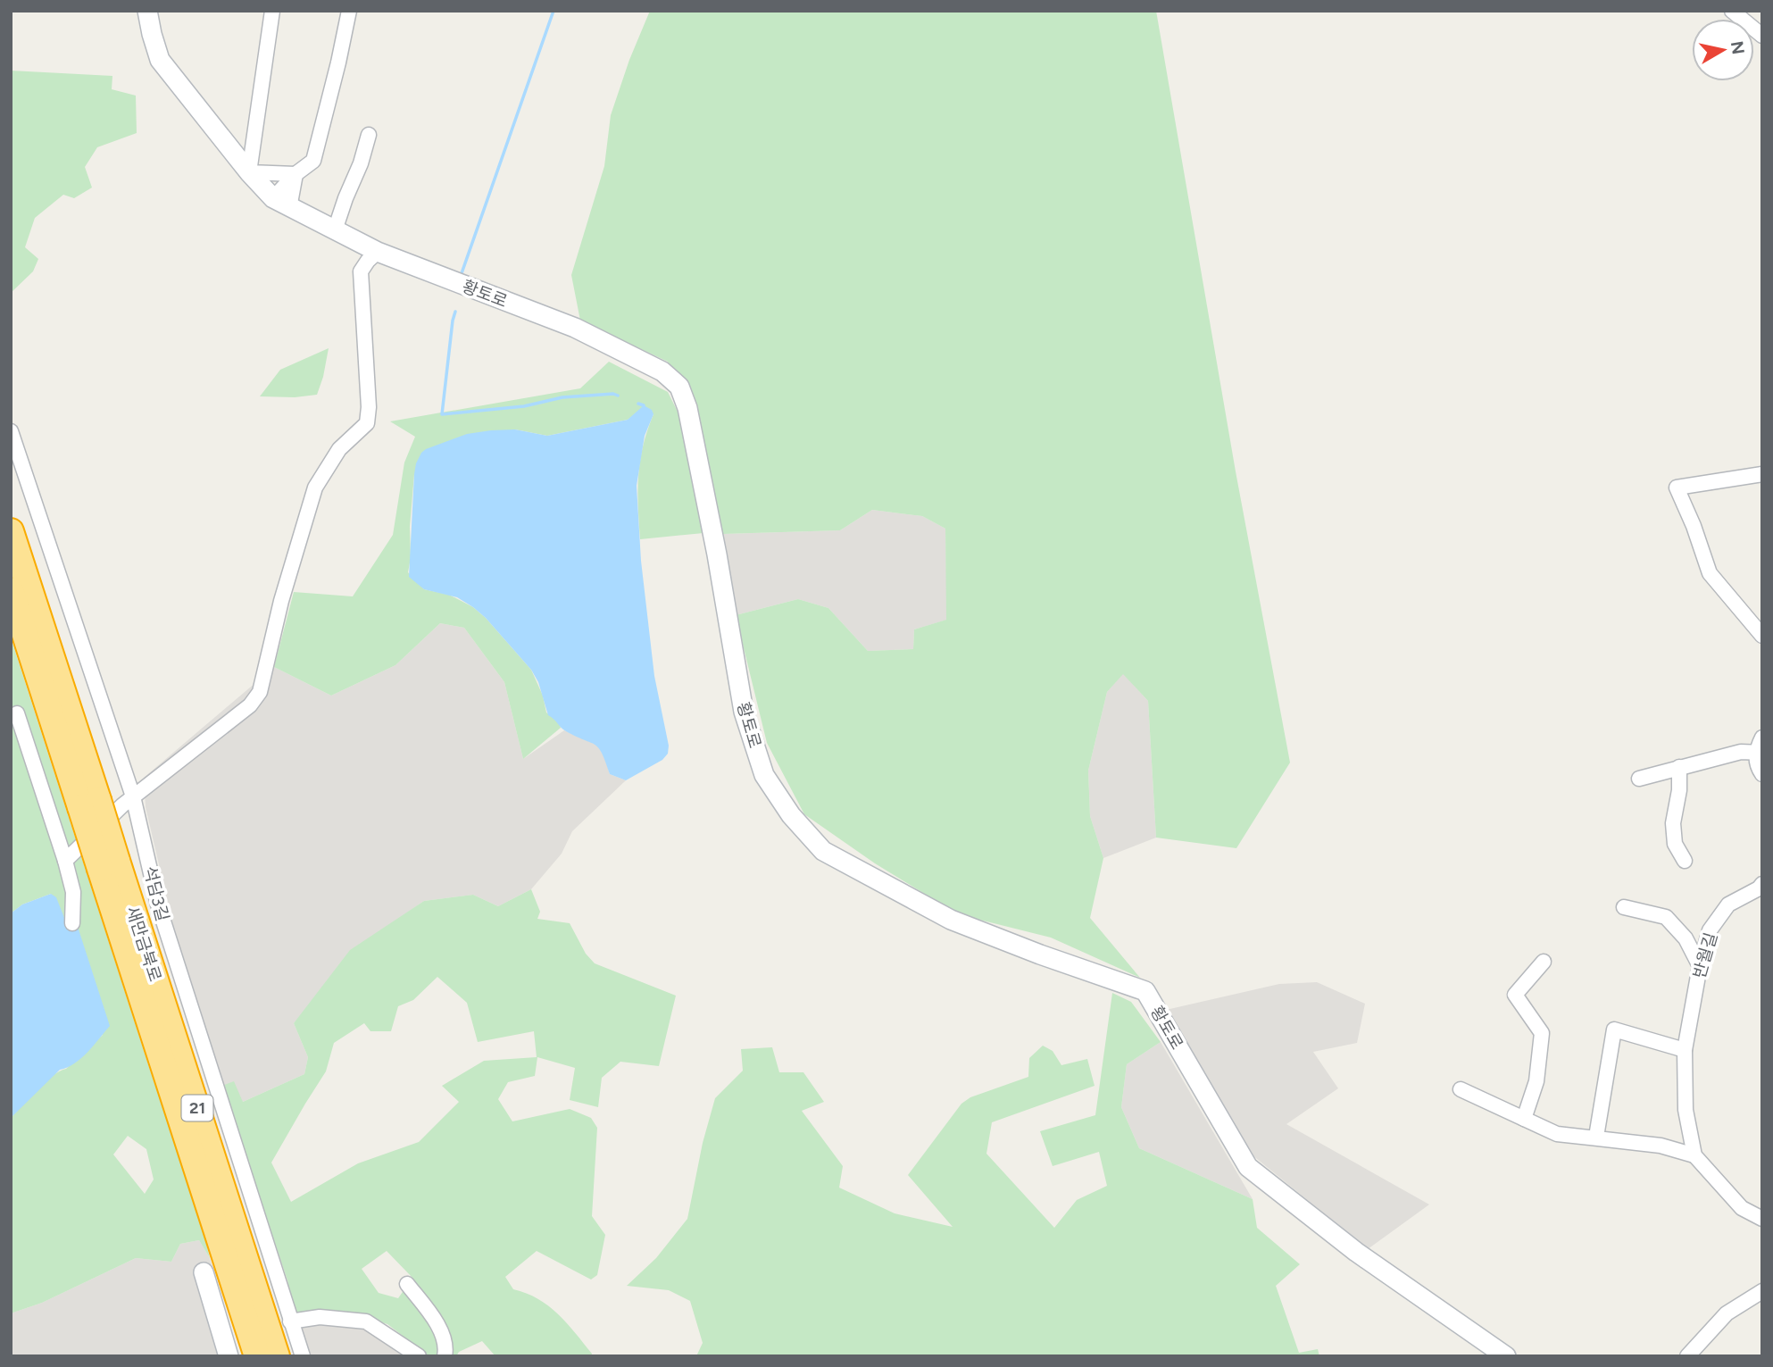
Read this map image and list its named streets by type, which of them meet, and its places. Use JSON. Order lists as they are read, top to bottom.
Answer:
{
  "streets": {
    "highway": ["새만금북로", "21"],
    "main road": ["황토로"],
    "street": ["석담3길", "반월길"]
  },
  "north": "right"
}
